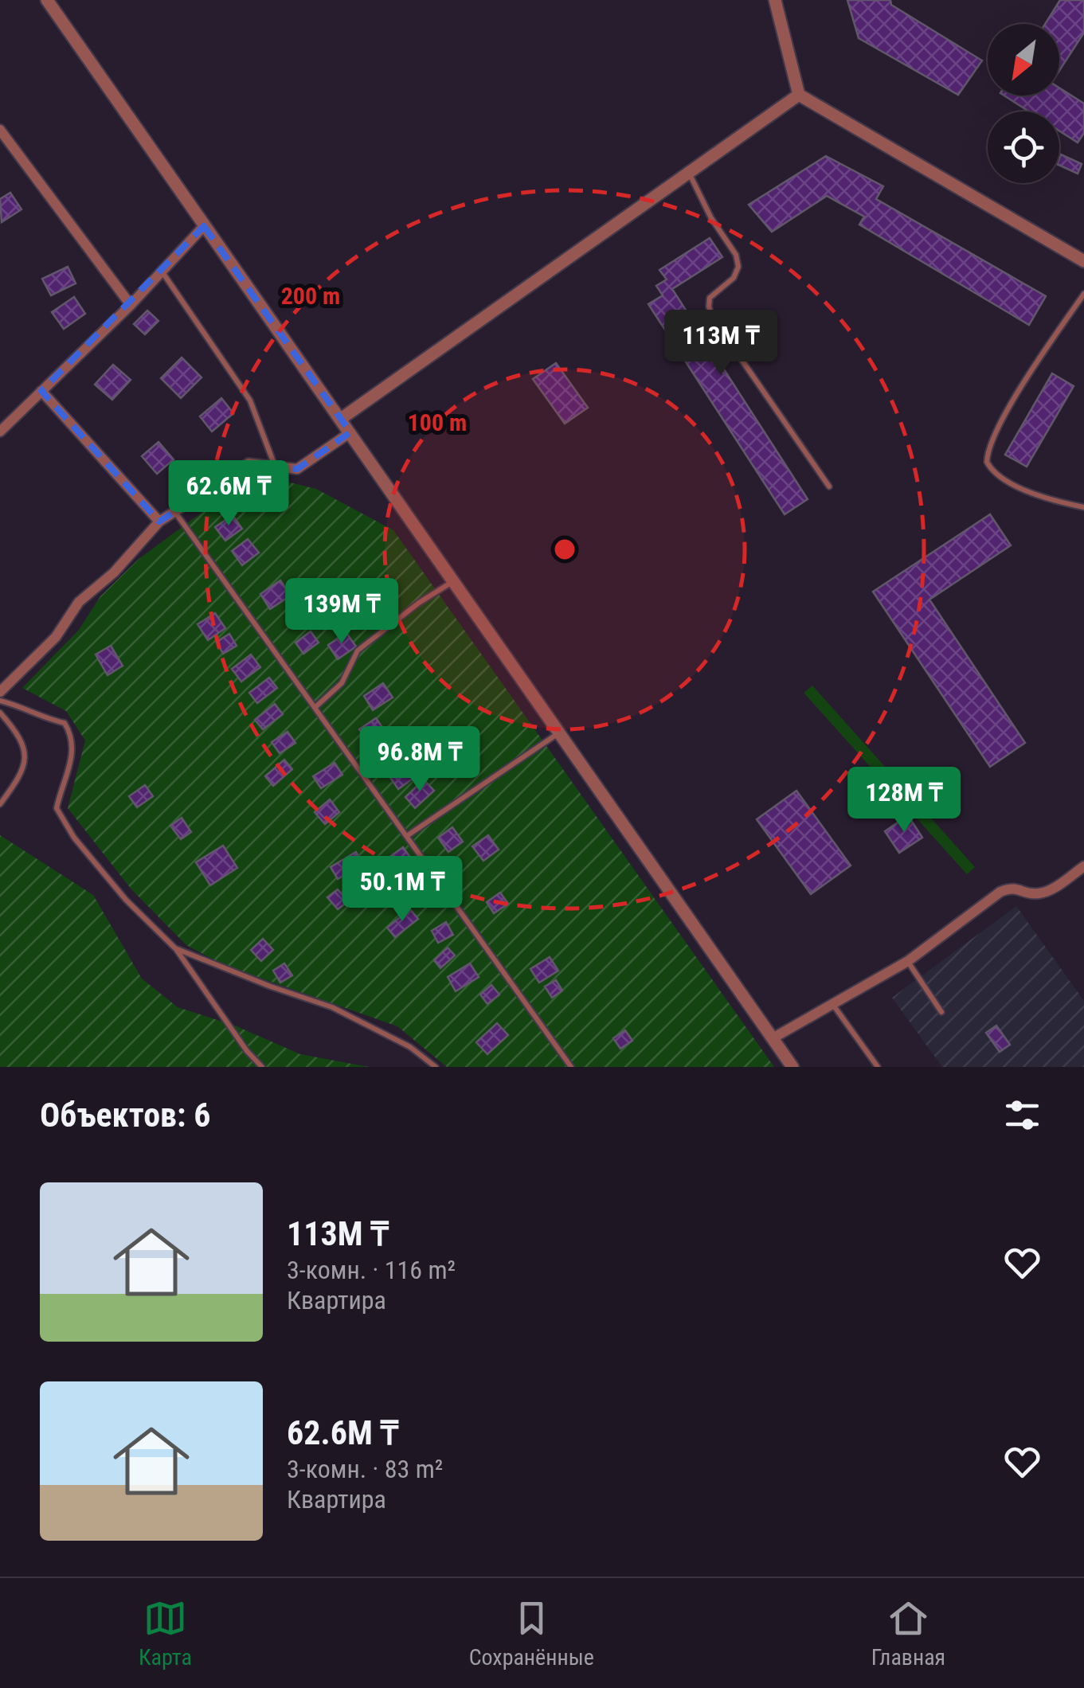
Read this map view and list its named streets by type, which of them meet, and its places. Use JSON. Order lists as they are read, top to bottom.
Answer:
{
  "north": "bottom left",
  "page": {
    "price": [
      "113M ₸",
      "62.6M ₸",
      "139M ₸",
      "96.8M ₸",
      "128M ₸",
      "50.1M ₸"
    ],
    "heading": "Объектов: 6",
    "list": [
      {
        "name": "113M ₸",
        "note": "3-комн. · 116 m² · Квартира"
      },
      {
        "name": "62.6M ₸",
        "note": "3-комн. · 83 m² · Квартира"
      }
    ],
    "tabs": ["Карта", "Сохранённые", "Главная"]
  },
  "rings": ["200 m", "100 m"]
}
